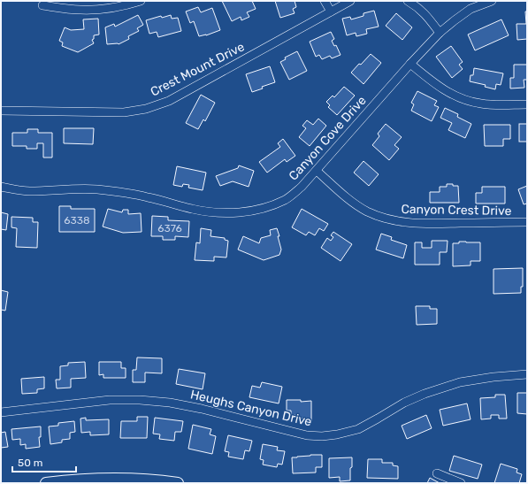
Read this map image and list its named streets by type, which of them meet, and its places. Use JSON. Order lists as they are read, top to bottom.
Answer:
{
  "streets": {
    "street": [
      "Crest Mount Drive",
      "Canyon Cove Drive",
      "Canyon Crest Drive",
      "Heughs Canyon Drive"
    ]
  },
  "crossings": [
    ["Canyon Cove Drive", "Canyon Crest Drive"]
  ],
  "house_numbers": ["6338", "6376"],
  "scale_bar": "50 m"
}
